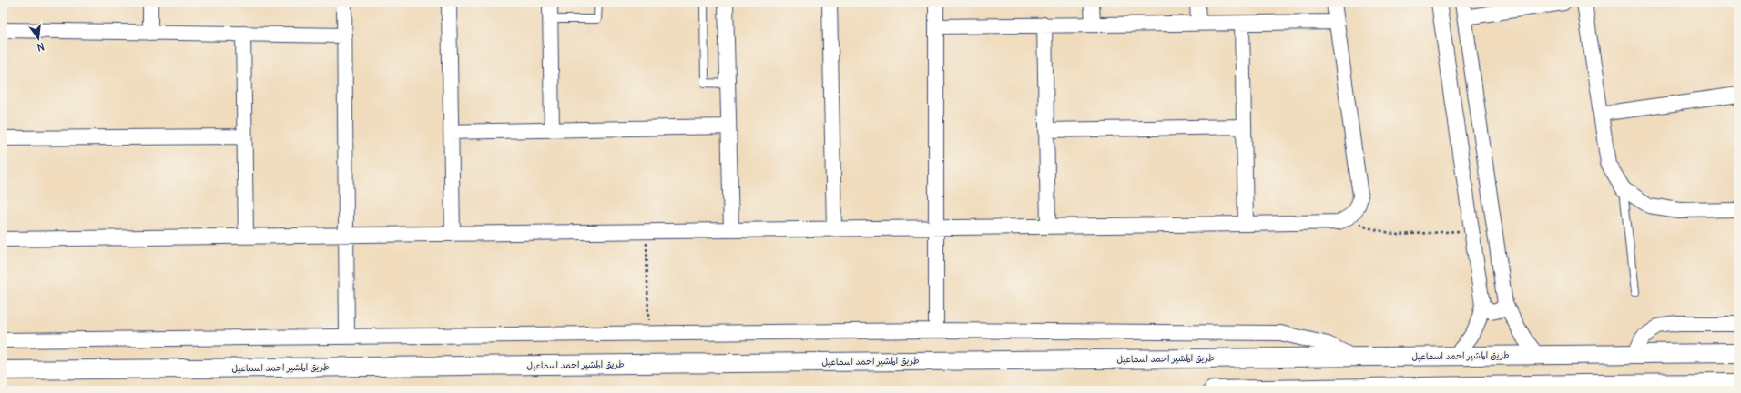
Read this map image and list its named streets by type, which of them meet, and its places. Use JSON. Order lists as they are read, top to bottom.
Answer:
{
  "streets": {
    "street": ["طريق المشير احمد اسماعيل"]
  },
  "north": "bottom"
}
